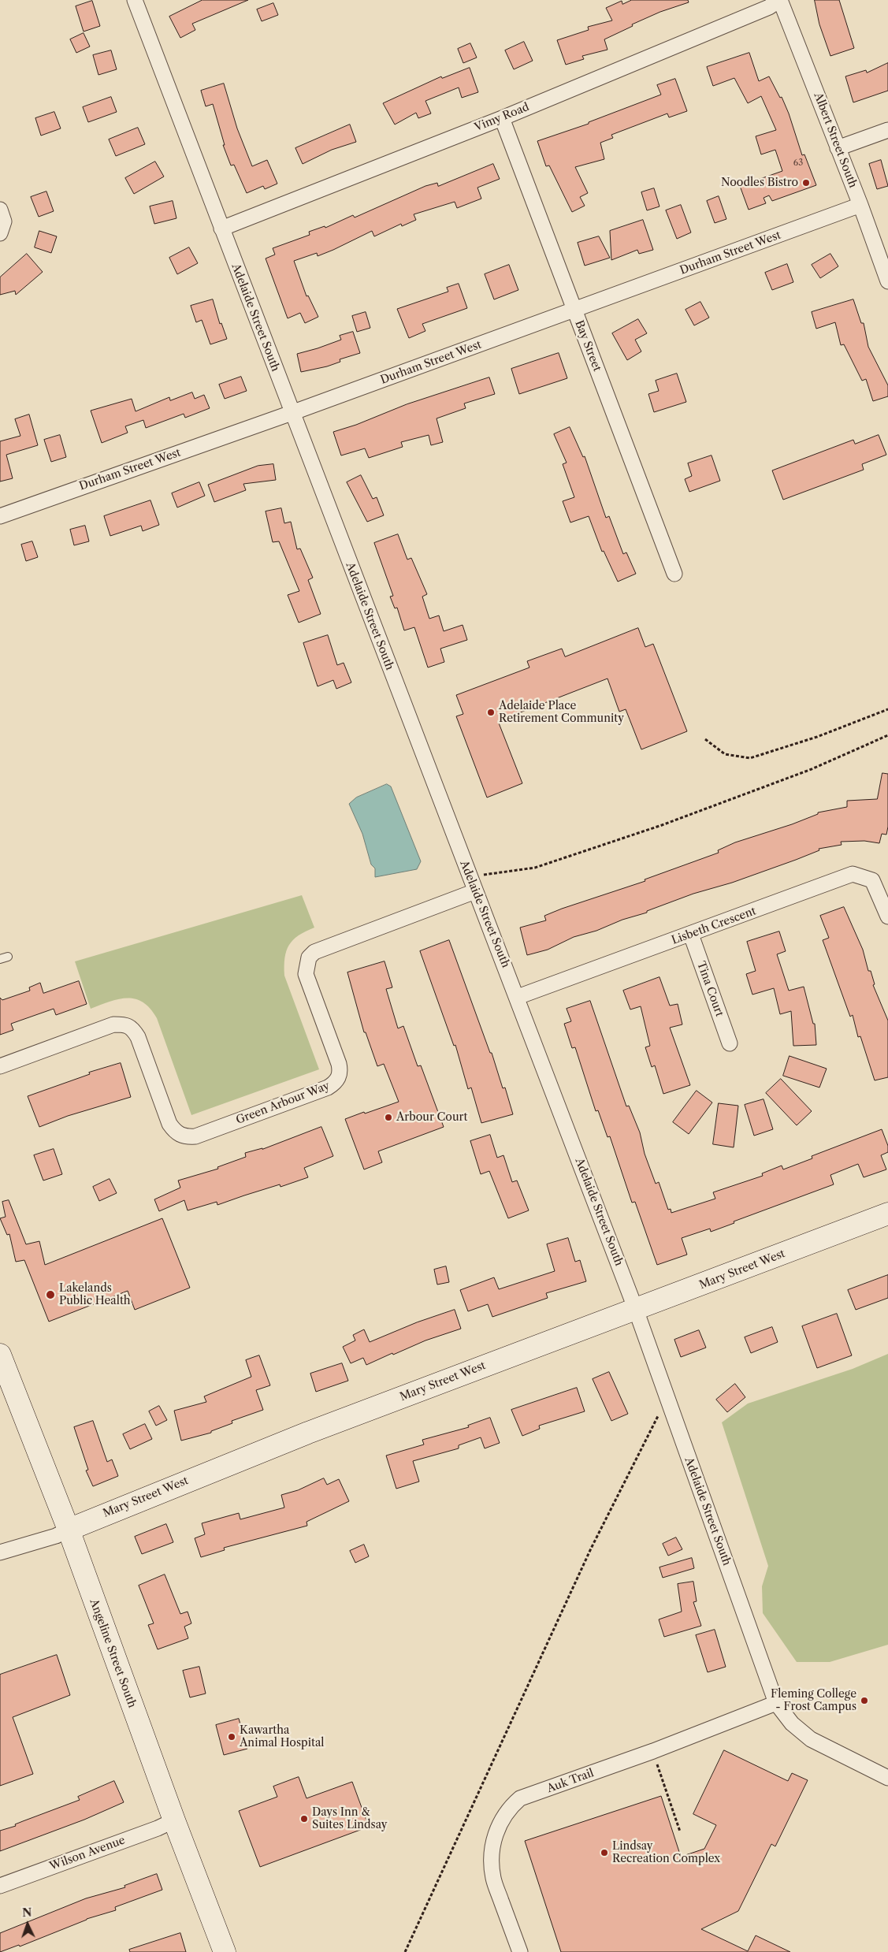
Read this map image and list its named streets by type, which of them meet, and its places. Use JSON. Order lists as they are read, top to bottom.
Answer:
{
  "streets": {
    "street": [
      "Vimy Road",
      "Albert Street South",
      "Durham Street West",
      "Adelaide Street South",
      "Bay Street",
      "Lisbeth Crescent",
      "Tina Court",
      "Green Arbour Way",
      "Mary Street West",
      "Angeline Street South",
      "Auk Trail",
      "Wilson Avenue"
    ]
  },
  "crossings": [
    ["Vimy Road", "Albert Street South"],
    ["Vimy Road", "Adelaide Street South"],
    ["Vimy Road", "Bay Street"],
    ["Albert Street South", "Durham Street West"],
    ["Durham Street West", "Adelaide Street South"],
    ["Durham Street West", "Bay Street"],
    ["Adelaide Street South", "Lisbeth Crescent"],
    ["Adelaide Street South", "Green Arbour Way"],
    ["Adelaide Street South", "Mary Street West"],
    ["Adelaide Street South", "Auk Trail"],
    ["Lisbeth Crescent", "Tina Court"],
    ["Mary Street West", "Angeline Street South"],
    ["Angeline Street South", "Wilson Avenue"]
  ],
  "places": [
    "Noodles Bistro",
    "Adelaide Place Retirement Community",
    "Arbour Court",
    "Lakelands Public Health",
    "Fleming College - Frost Campus",
    "Kawartha Animal Hospital",
    "Days Inn & Suites Lindsay",
    "Lindsay Recreation Complex"
  ],
  "house_numbers": ["63"],
  "north": "top"
}
